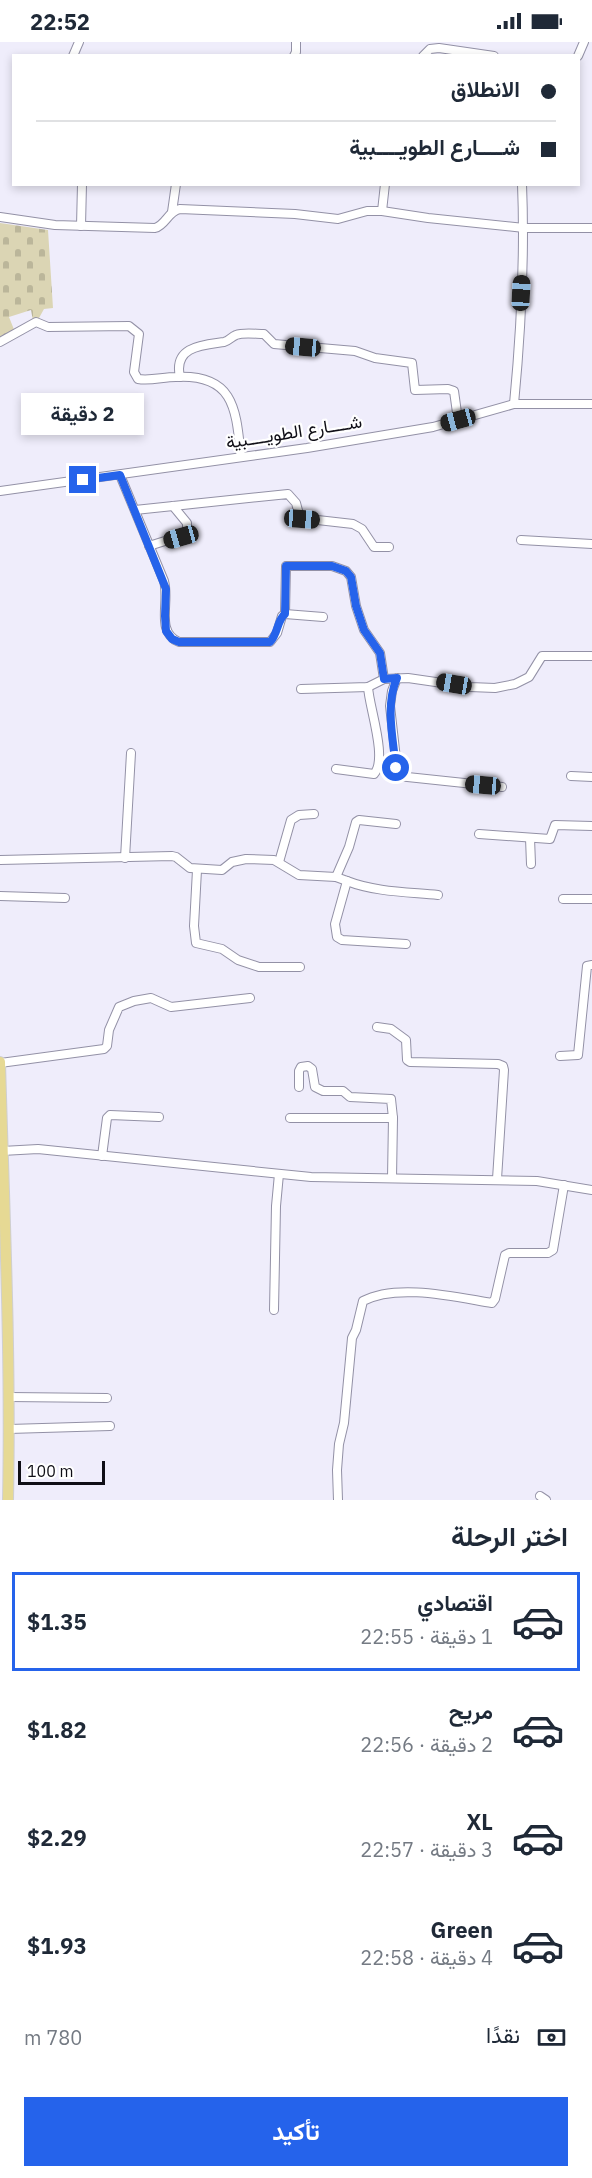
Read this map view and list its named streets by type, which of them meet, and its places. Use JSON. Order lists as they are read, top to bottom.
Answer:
{
  "streets": {
    "street": ["شــــارع الطويــــبية"]
  },
  "scale_bar": "100 m",
  "page": {
    "status": "22:52",
    "banner": ["الانطلاق", "شــــارع الطويــــبية"],
    "bubble": "2 دقيقة",
    "scale": "100 m",
    "heading": "اختر الرحلة",
    "list": [
      {
        "name": "اقتصادي",
        "note": "1 دقيقة · 22:55",
        "value": "$1.35"
      },
      {
        "name": "مريح",
        "note": "2 دقيقة · 22:56",
        "value": "$1.82"
      },
      {
        "name": "XL",
        "note": "3 دقيقة · 22:57",
        "value": "$2.29"
      },
      {
        "name": "Green",
        "note": "4 دقيقة · 22:58",
        "value": "$1.93"
      }
    ],
    "pay": ["نقدًا", "780 m"],
    "buttons": "تأكيد"
  }
}
